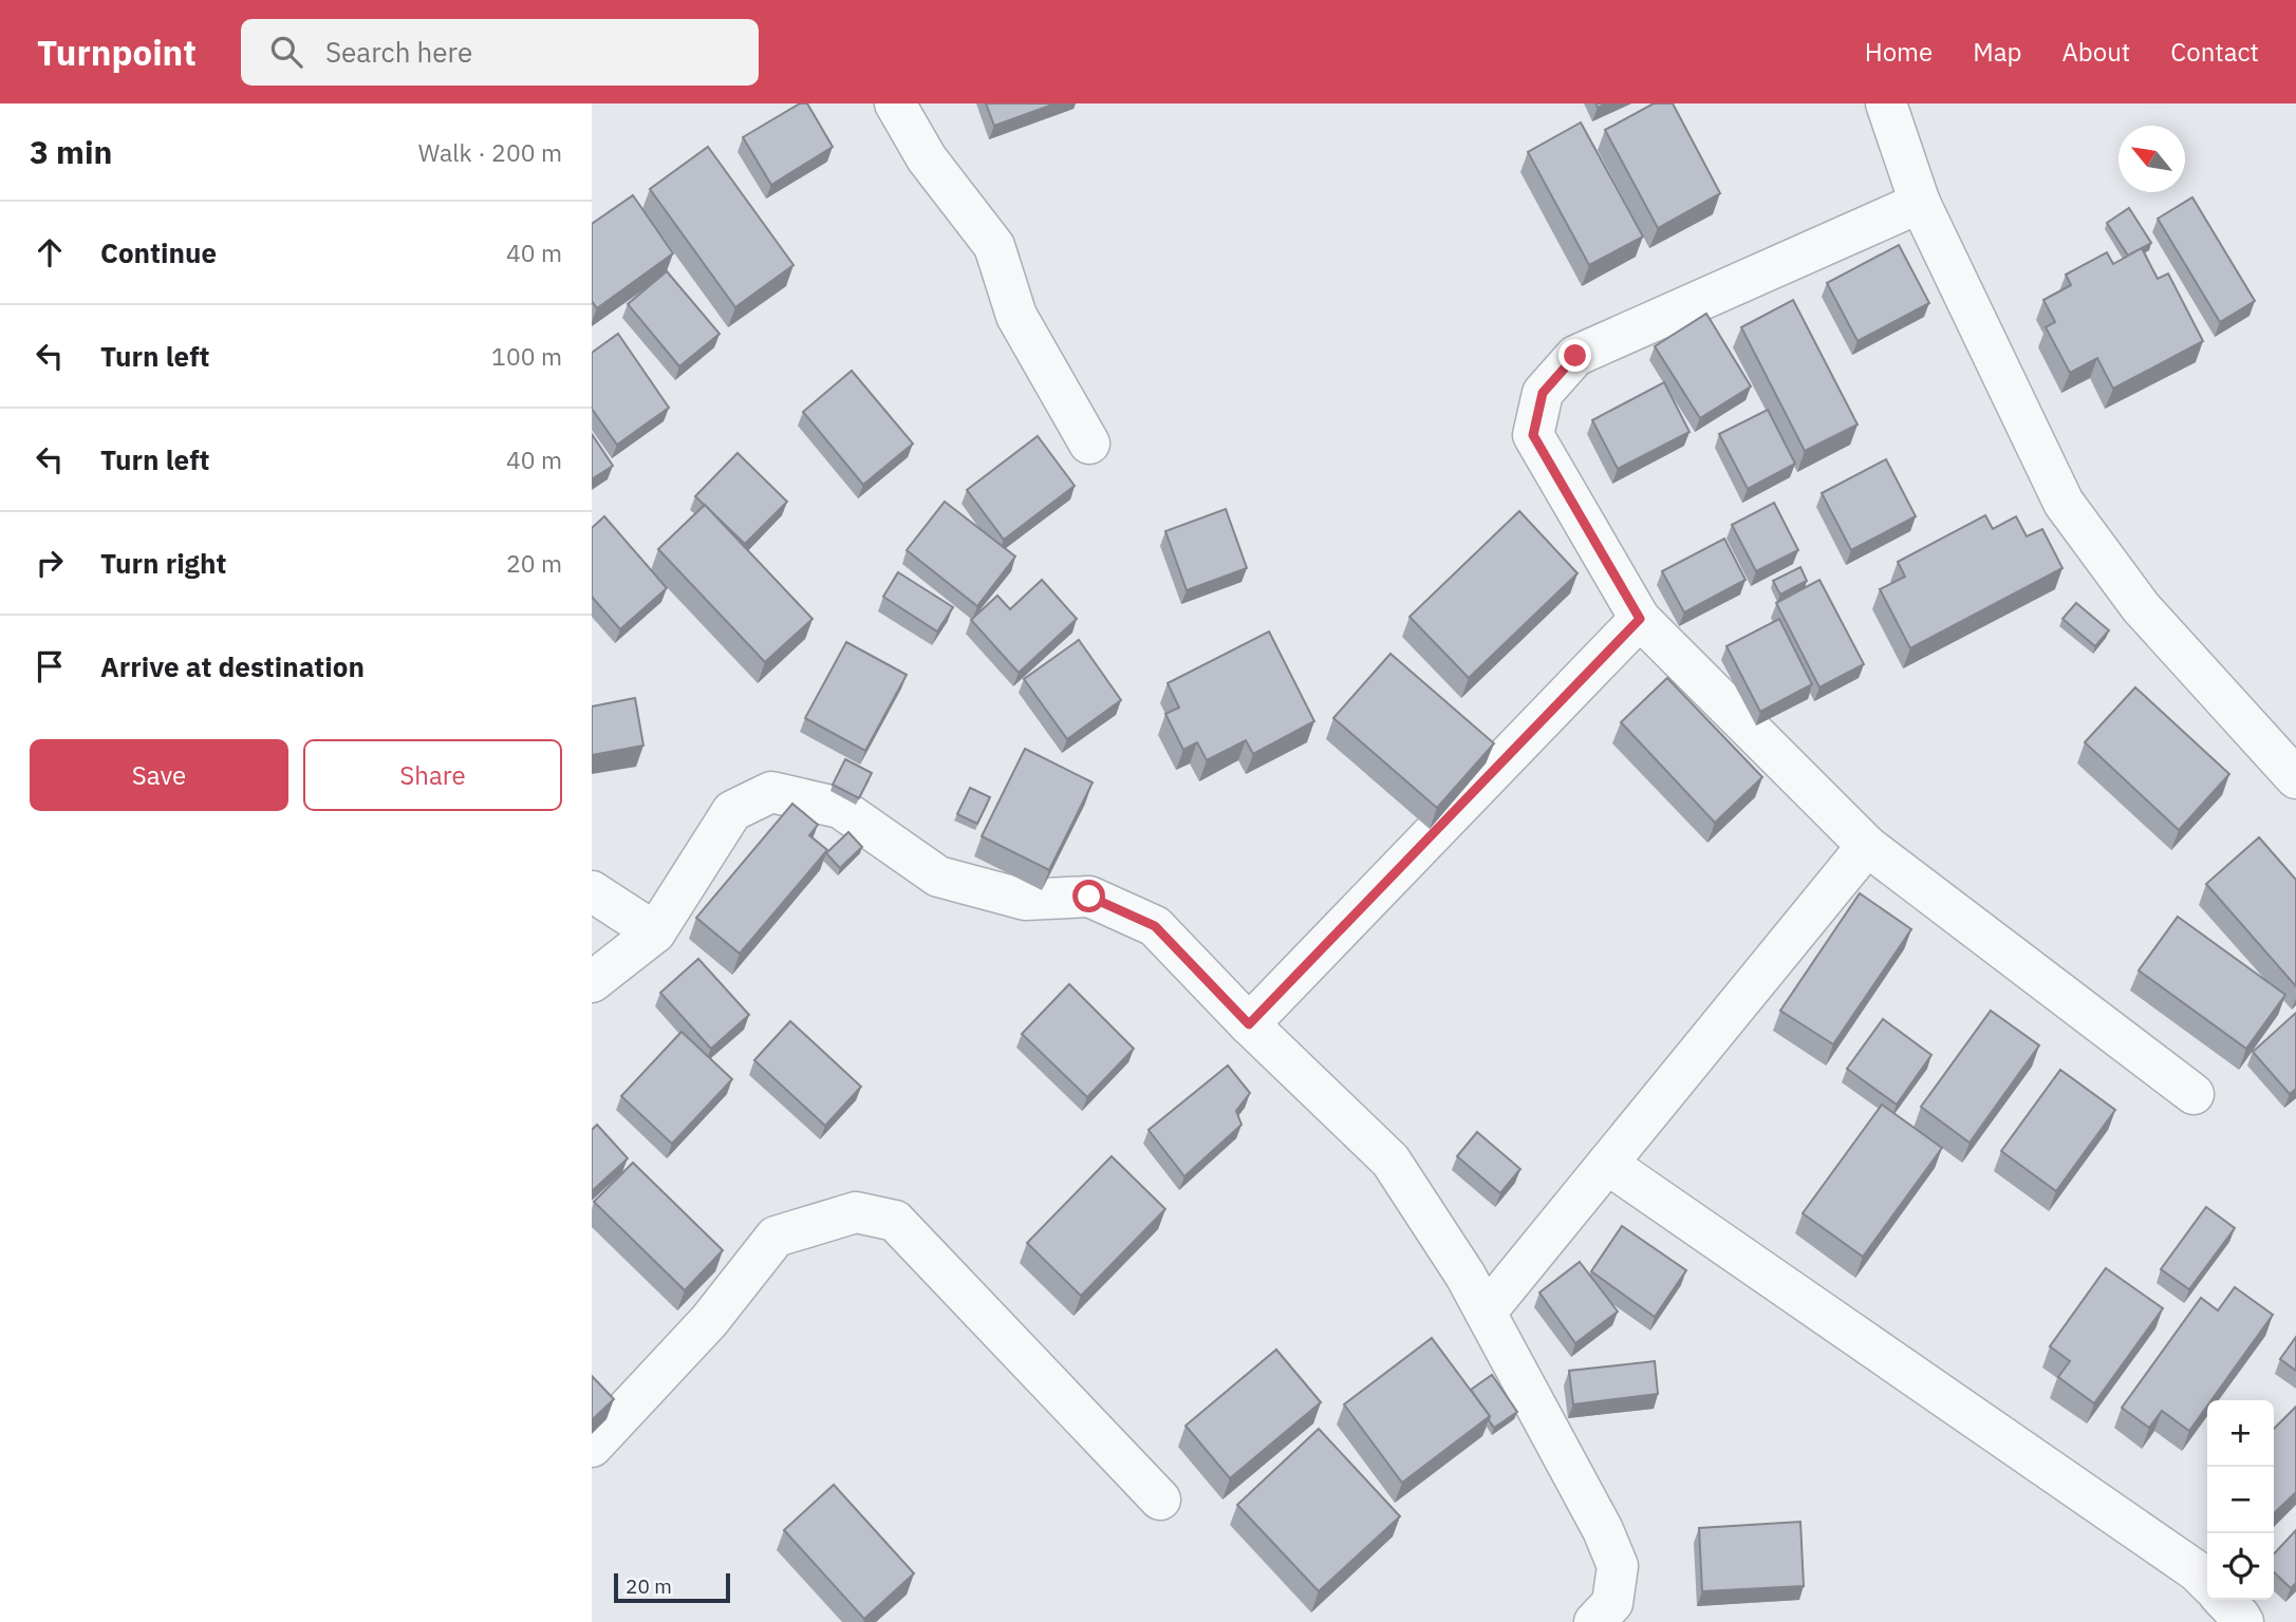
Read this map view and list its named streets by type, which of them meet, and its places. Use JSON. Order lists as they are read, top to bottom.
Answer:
{
  "scale_bar": "20 m",
  "north": "top left",
  "page": {
    "header": "Turnpoint",
    "search": "Search here",
    "nav": [
      "Home",
      "Map",
      "About",
      "Contact"
    ],
    "heading": ["3 min", "Walk · 200 m"],
    "list": [
      ["Continue", "40 m"],
      ["Turn left", "100 m"],
      ["Turn left", "40 m"],
      ["Turn right", "20 m"],
      "Arrive at destination"
    ],
    "buttons": ["Save", "Share"],
    "map_buttons": ["+", "−"],
    "scale": "20 m"
  }
}
